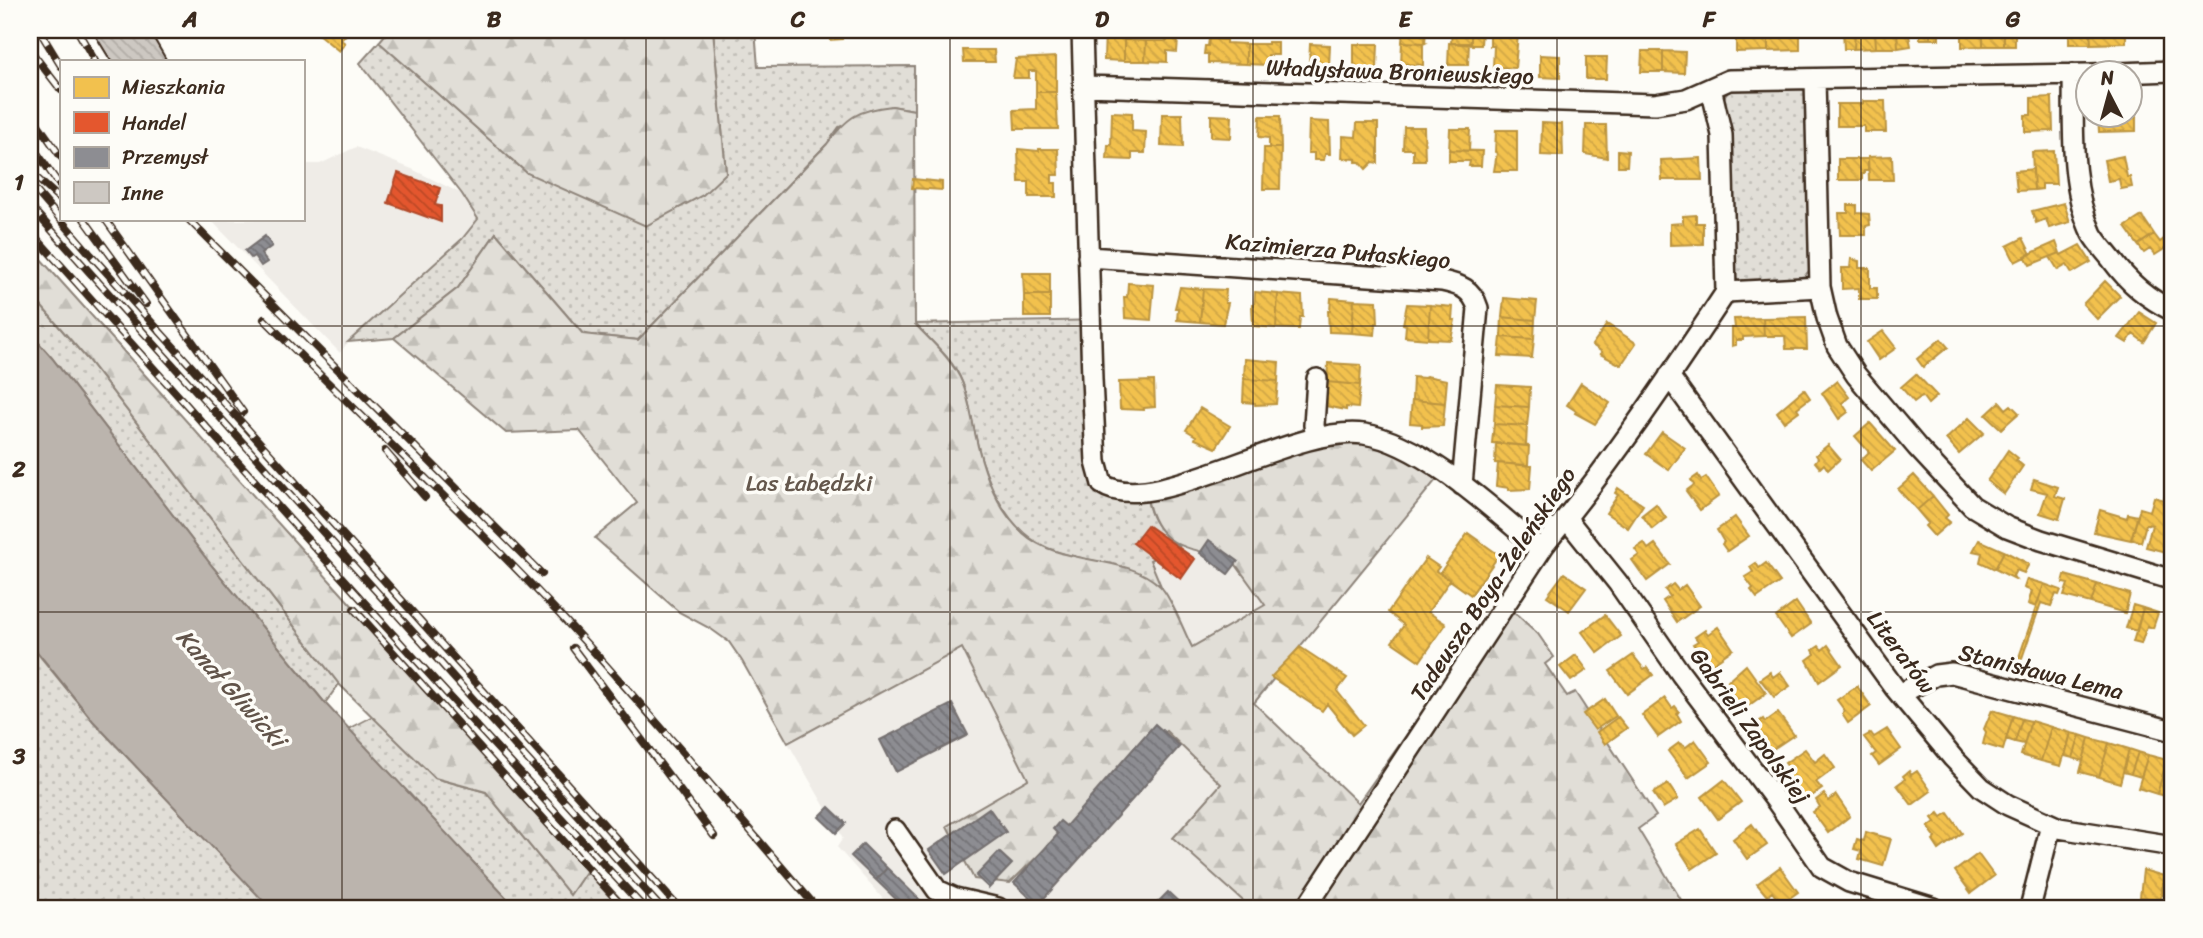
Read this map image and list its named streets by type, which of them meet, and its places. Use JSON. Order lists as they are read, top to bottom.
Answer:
{
  "streets": {
    "street": [
      "Władysława Broniewskiego",
      "Kazimierza Pułaskiego",
      "Tadeusza Boya-Żeleńskiego",
      "Literatów",
      "Stanisława Lema",
      "Gabrieli Zapolskiej"
    ]
  },
  "crossings": [
    ["Tadeusza Boya-Żeleńskiego", "Literatów"],
    ["Tadeusza Boya-Żeleńskiego", "Gabrieli Zapolskiej"],
    ["Literatów", "Stanisława Lema"]
  ],
  "water": ["Kanał Gliwicki"],
  "parks": ["Las Łabędzki"],
  "legend": [
    "Mieszkania",
    "Handel",
    "Przemysł",
    "Inne"
  ],
  "north": "top",
  "grid": {
    "columns": [
      "A",
      "B",
      "C",
      "D",
      "E",
      "F",
      "G"
    ],
    "rows": ["1", "2", "3"]
  }
}
